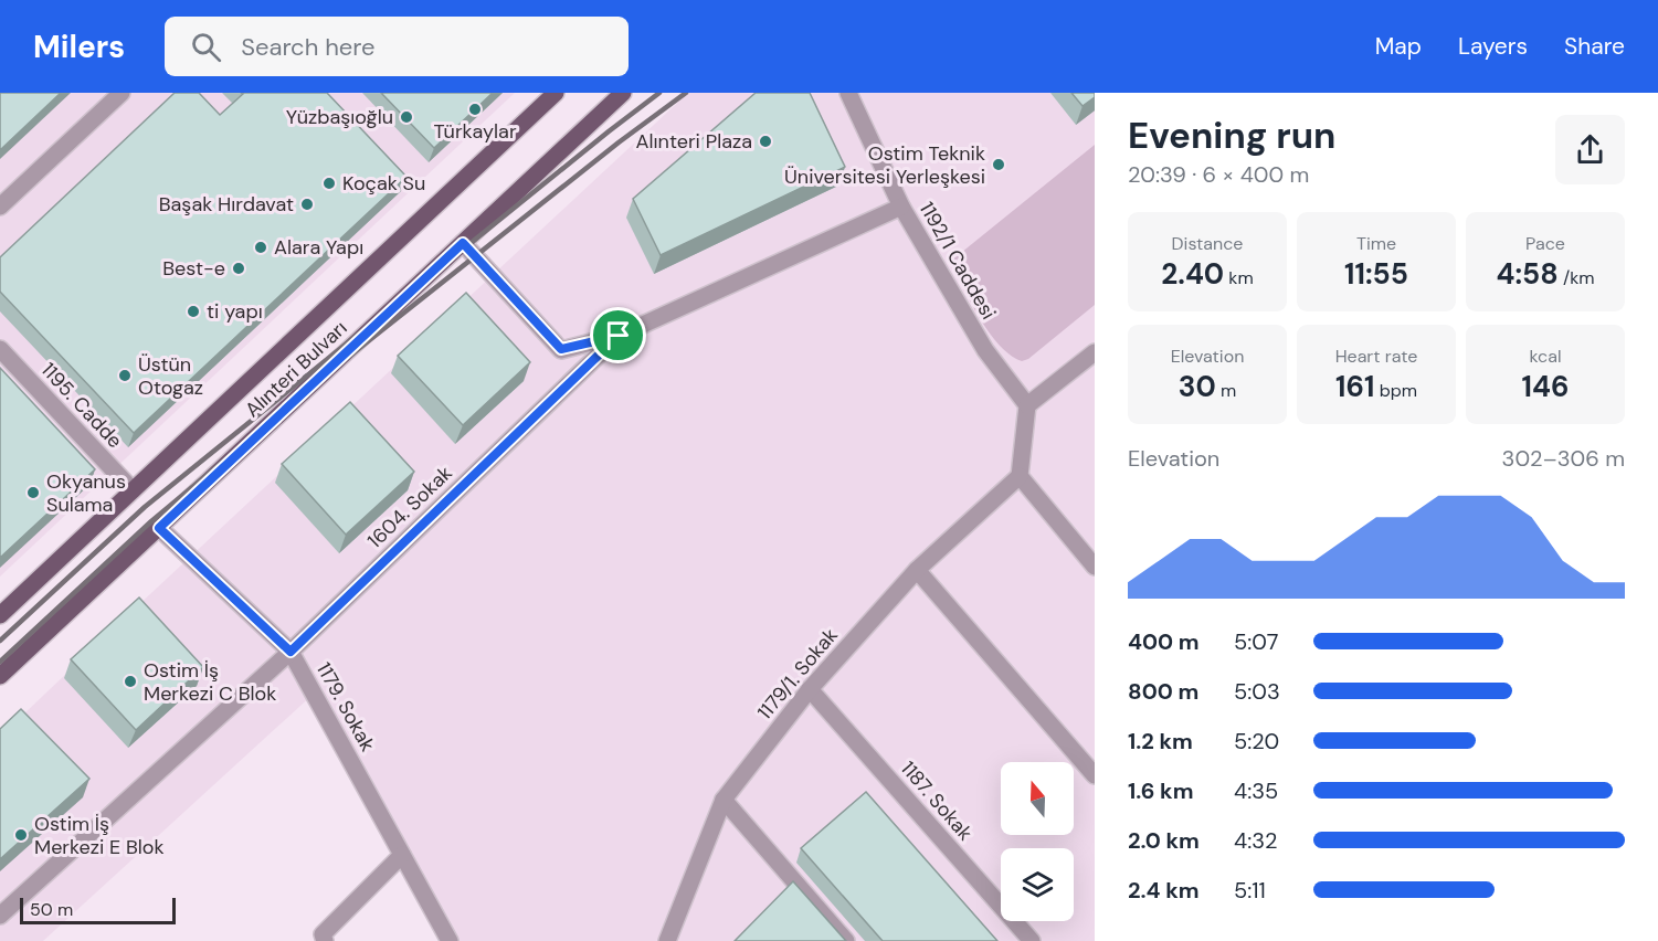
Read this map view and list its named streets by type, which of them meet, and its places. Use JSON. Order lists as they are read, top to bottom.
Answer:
{
  "streets": {
    "main road": ["Alınteri Bulvarı"],
    "street": [
      "1192/1 Caddesi",
      "1195. Cadde",
      "1604. Sokak",
      "1179/1. Sokak",
      "1179. Sokak",
      "1187. Sokak"
    ]
  },
  "crossings": [
    ["1192/1 Caddesi", "1604. Sokak"],
    ["Alınteri Bulvarı", "1195. Cadde"],
    ["Alınteri Bulvarı", "1179. Sokak"],
    ["1604. Sokak", "1179. Sokak"],
    ["1179/1. Sokak", "1187. Sokak"]
  ],
  "places": [
    "Türkaylar",
    "Yüzbaşıoğlu",
    "Alınteri Plaza",
    "Ostim Teknik Üniversitesi Yerleşkesi",
    "Koçak Su",
    "Başak Hırdavat",
    "Alara Yapı",
    "Best-e",
    "ti yapı",
    "Üstün Otogaz",
    "Okyanus Sulama",
    "Ostim İş Merkezi C Blok",
    "Ostim İş Merkezi E Blok"
  ],
  "scale_bar": "50 m",
  "north": "top",
  "page": {
    "header": "Milers",
    "search": "Search here",
    "nav": ["Map", "Layers", "Share"],
    "heading": ["Evening run", "20:39 · 6 × 400 m"],
    "stats": [
      ["Distance", "2.40 km"],
      ["Time", "11:55"],
      ["Pace", "4:58 /km"],
      ["Elevation", "30 m"],
      ["Heart rate", "161 bpm"],
      ["kcal", "146"]
    ],
    "chart": ["Elevation", "302–306 m"],
    "list": [
      {
        "name": "400 m",
        "note": "5:07"
      },
      {
        "name": "800 m",
        "note": "5:03"
      },
      {
        "name": "1.2 km",
        "note": "5:20"
      },
      {
        "name": "1.6 km",
        "note": "4:35"
      },
      {
        "name": "2.0 km",
        "note": "4:32"
      },
      {
        "name": "2.4 km",
        "note": "5:11"
      }
    ],
    "scale": "50 m"
  }
}
